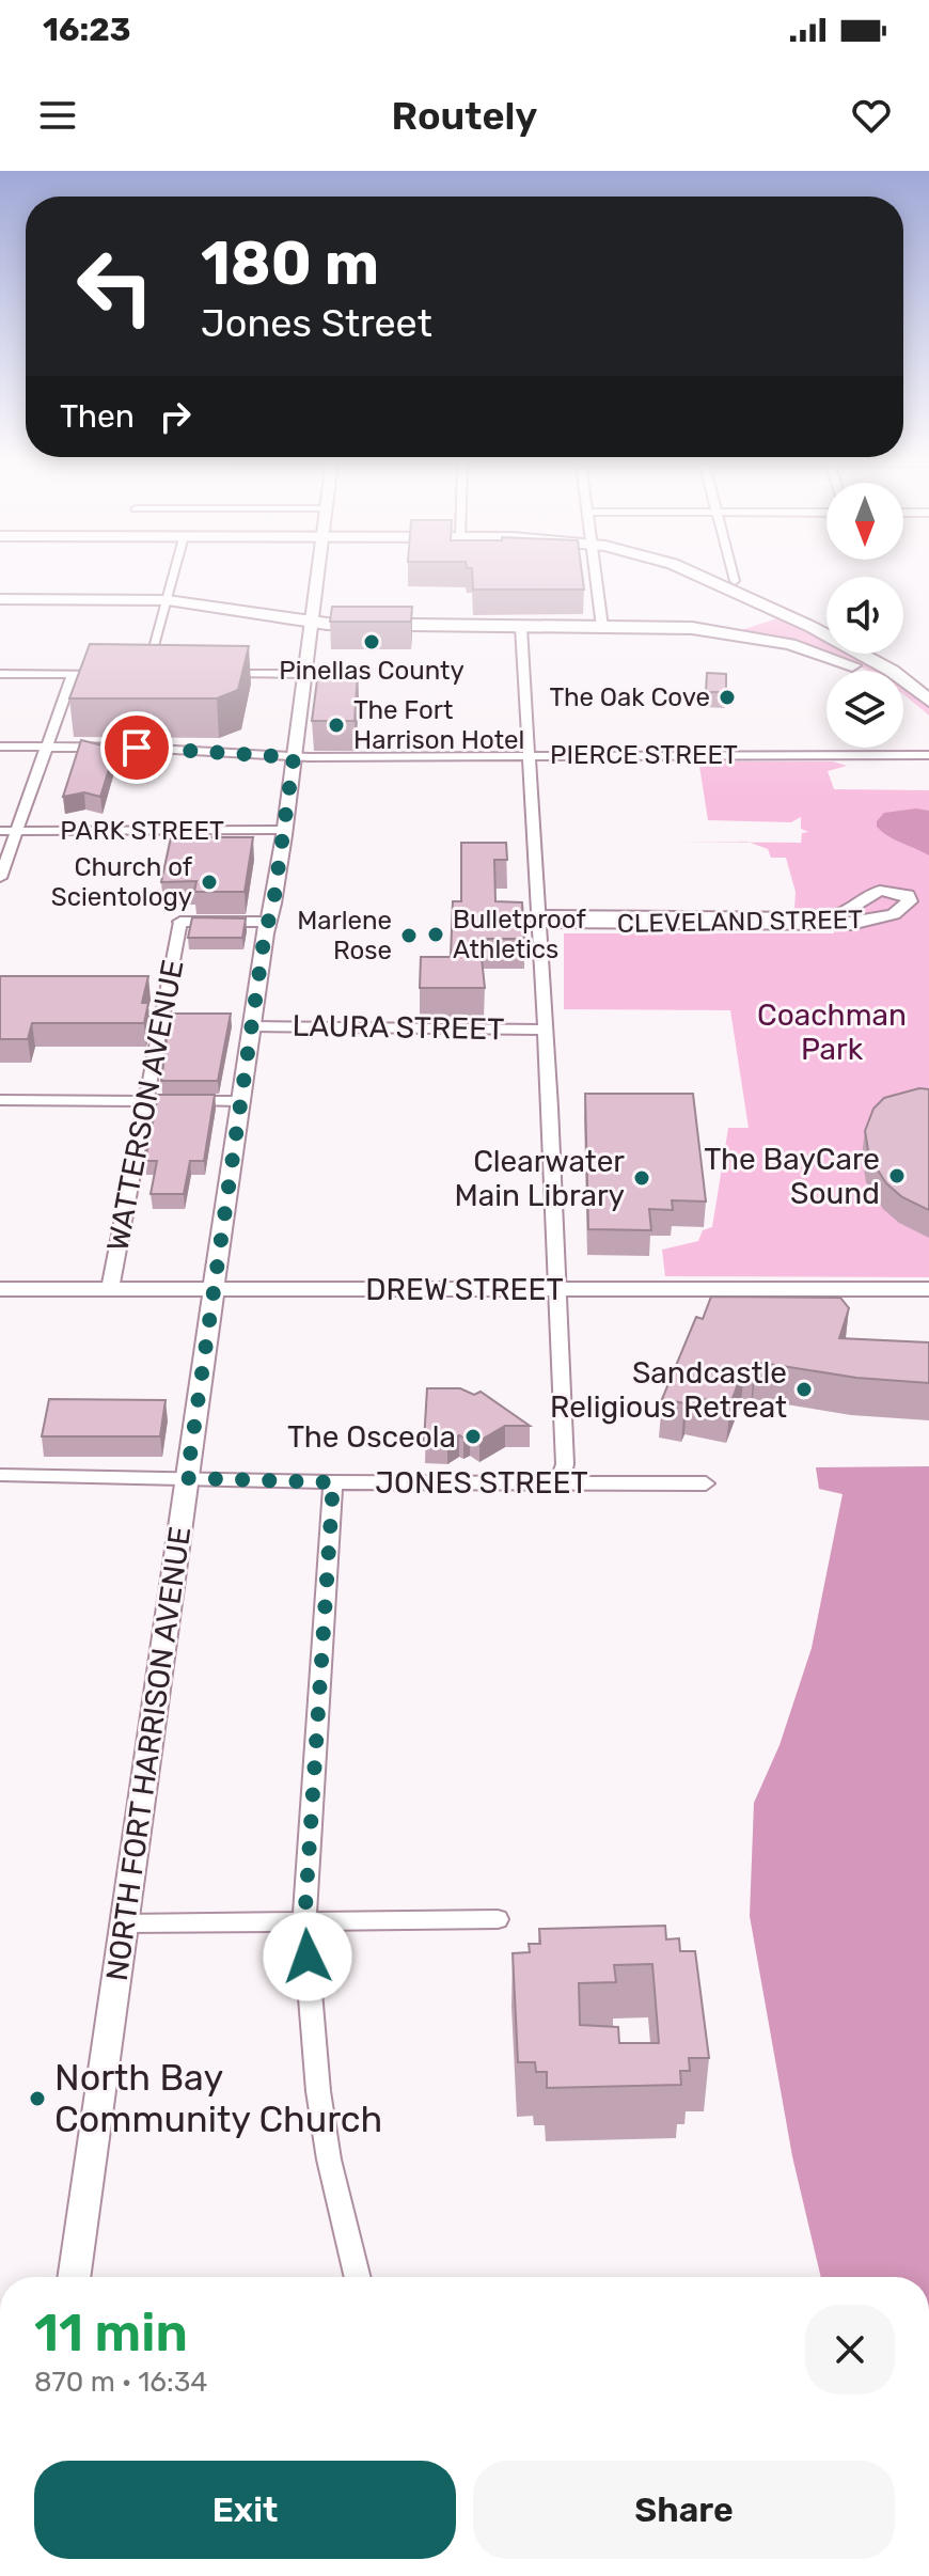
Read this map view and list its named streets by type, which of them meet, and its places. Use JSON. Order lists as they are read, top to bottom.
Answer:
{
  "streets": {
    "street": [
      "PIERCE STREET",
      "PARK STREET",
      "CLEVELAND STREET",
      "LAURA STREET",
      "WATTERSON AVENUE",
      "DREW STREET",
      "JONES STREET",
      "NORTH FORT HARRISON AVENUE"
    ]
  },
  "crossings": [
    ["PIERCE STREET", "NORTH FORT HARRISON AVENUE"],
    ["PARK STREET", "NORTH FORT HARRISON AVENUE"],
    ["LAURA STREET", "NORTH FORT HARRISON AVENUE"],
    ["WATTERSON AVENUE", "DREW STREET"],
    ["DREW STREET", "NORTH FORT HARRISON AVENUE"],
    ["JONES STREET", "NORTH FORT HARRISON AVENUE"]
  ],
  "parks": ["Coachman Park"],
  "places": [
    "Pinellas County",
    "The Oak Cove",
    "The Fort Harrison Hotel",
    "Church of Scientology",
    "Bulletproof Athletics",
    "Marlene Rose",
    "The BayCare Sound",
    "Clearwater Main Library",
    "Sandcastle Religious Retreat",
    "The Osceola",
    "North Bay Community Church"
  ],
  "north": "bottom",
  "page": {
    "status": "16:23",
    "header": "Routely",
    "turn": ["180 m", "Jones Street"],
    "then": "Then",
    "heading": ["11 min", "870 m · 16:34"],
    "buttons": ["Exit", "Share"]
  }
}
